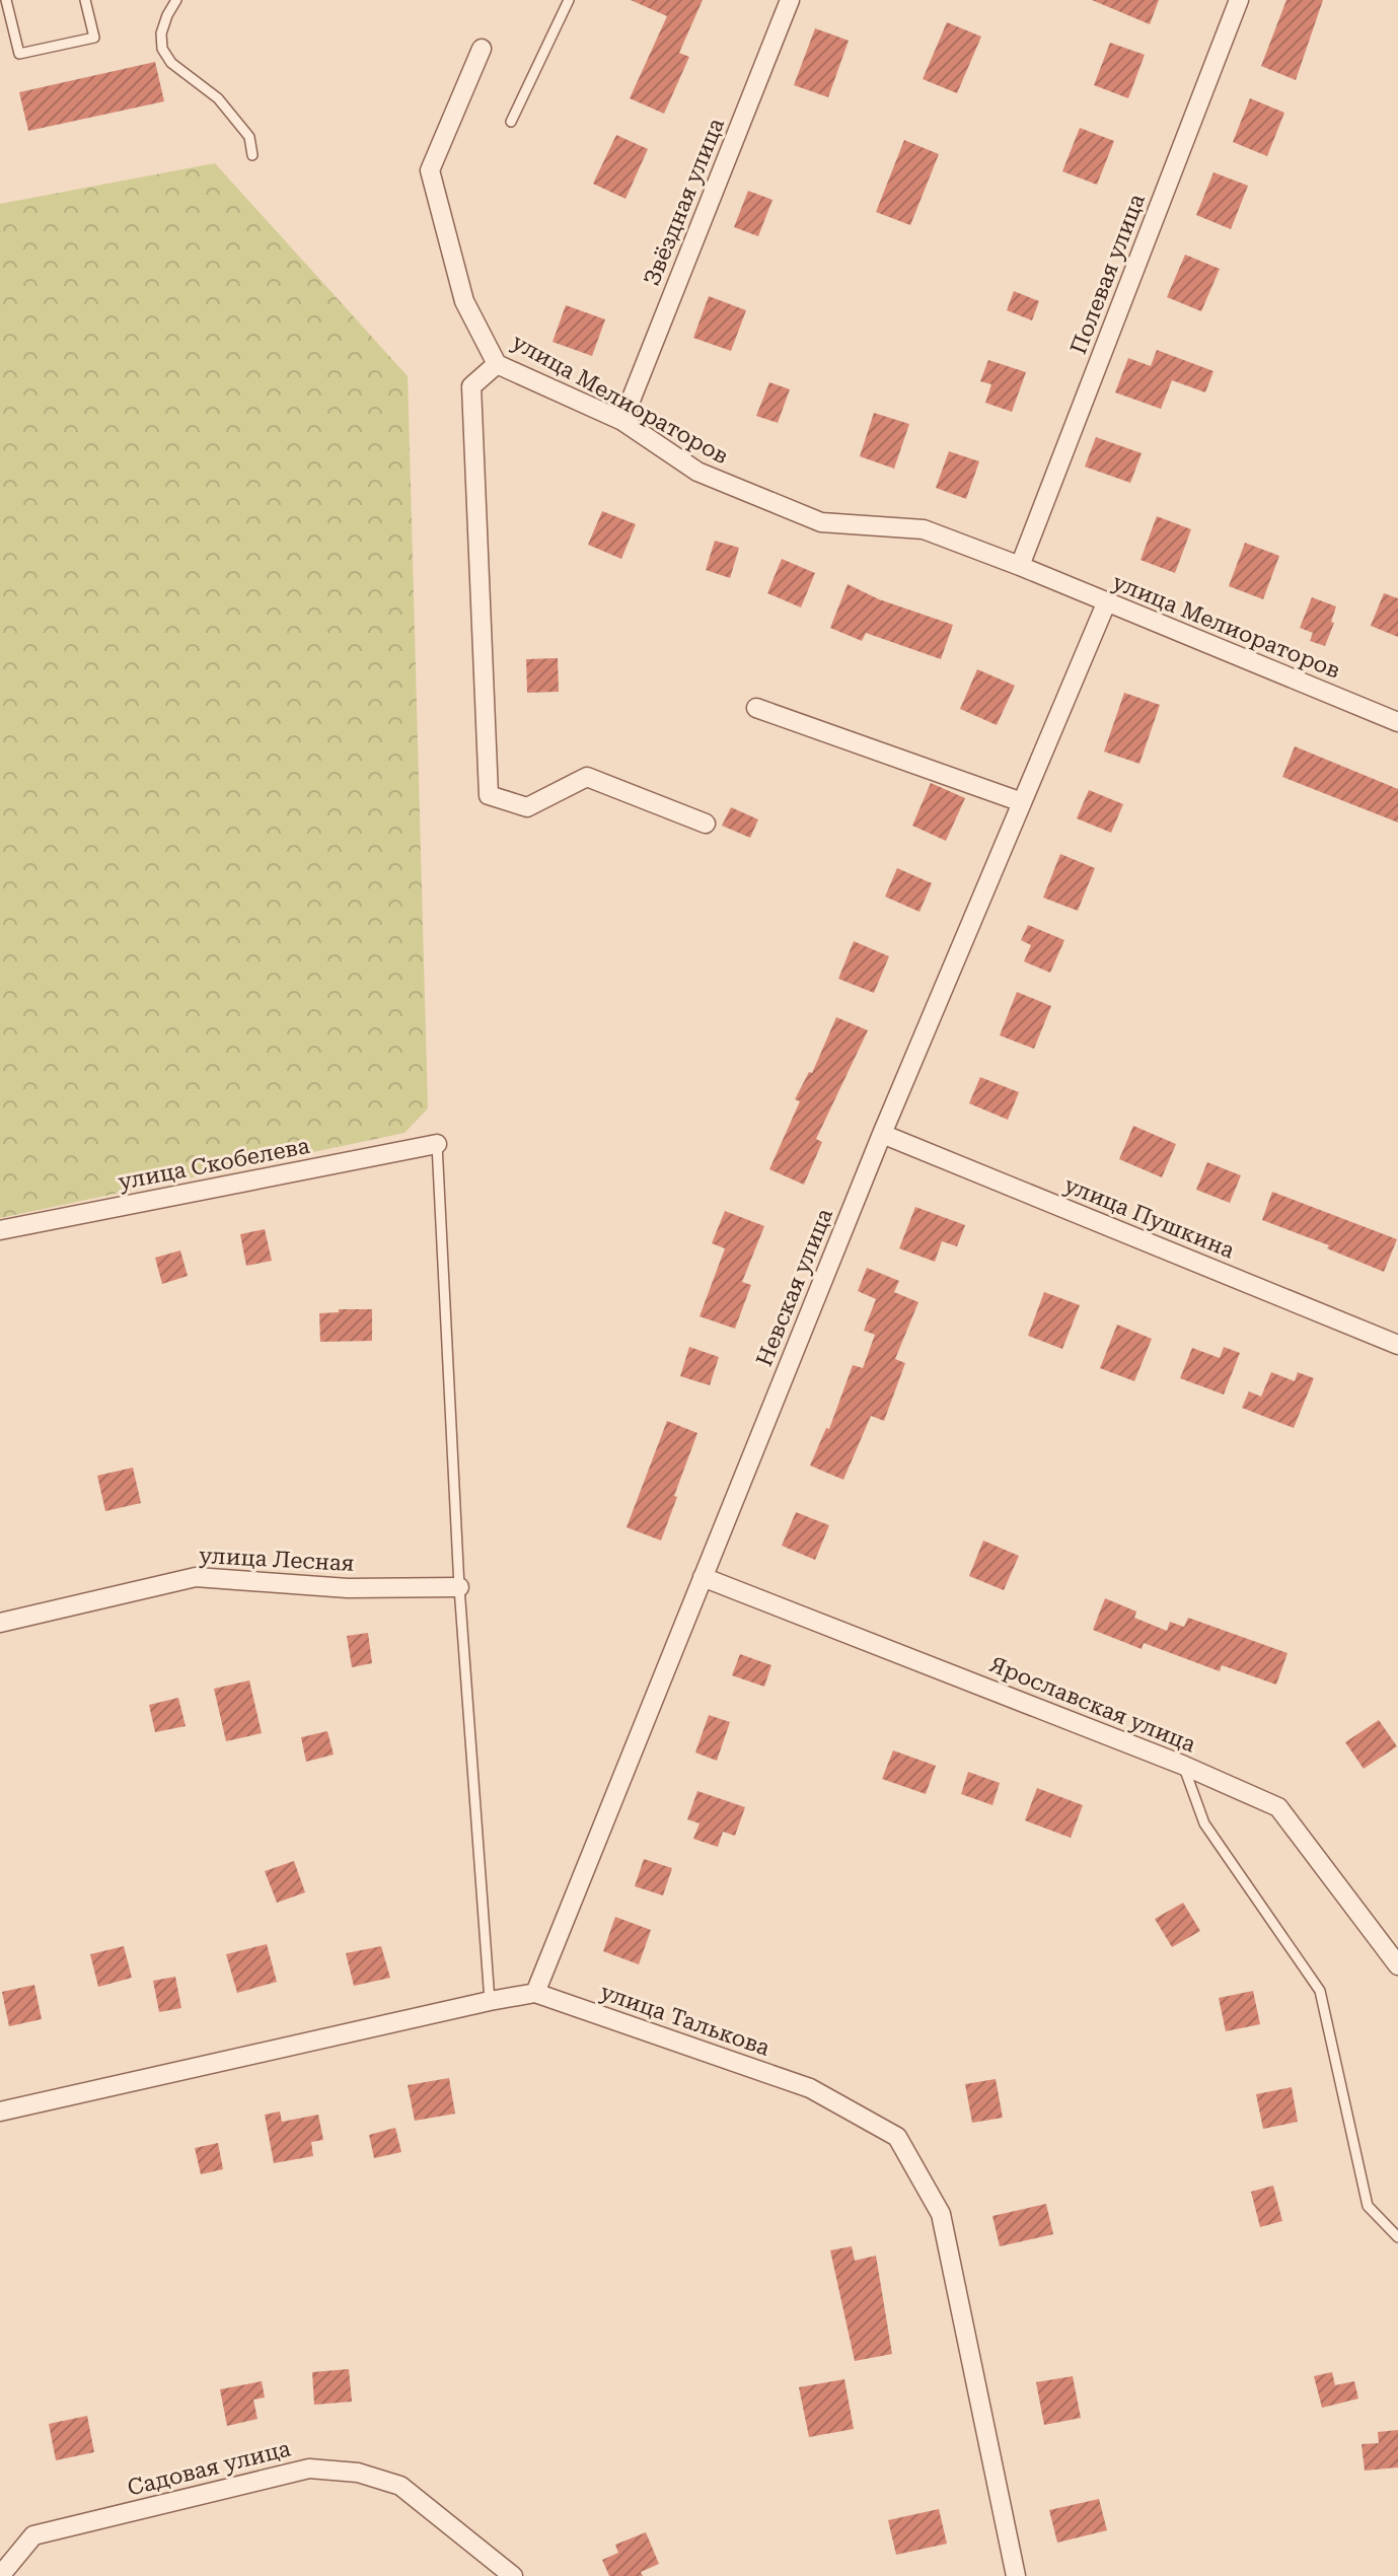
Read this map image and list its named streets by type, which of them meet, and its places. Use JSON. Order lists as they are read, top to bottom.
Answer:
{
  "streets": {
    "street": [
      "Звёздная улица",
      "Полевая улица",
      "улица Мелиораторов",
      "улица Скобелева",
      "улица Пушкина",
      "Невская улица",
      "улица Лесная",
      "Ярославская улица",
      "улица Талькова",
      "Садовая улица"
    ]
  },
  "crossings": [
    ["Звёздная улица", "улица Мелиораторов"],
    ["Полевая улица", "улица Мелиораторов"],
    ["улица Мелиораторов", "Невская улица"],
    ["улица Пушкина", "Невская улица"],
    ["Невская улица", "Ярославская улица"],
    ["Невская улица", "улица Талькова"]
  ]
}
